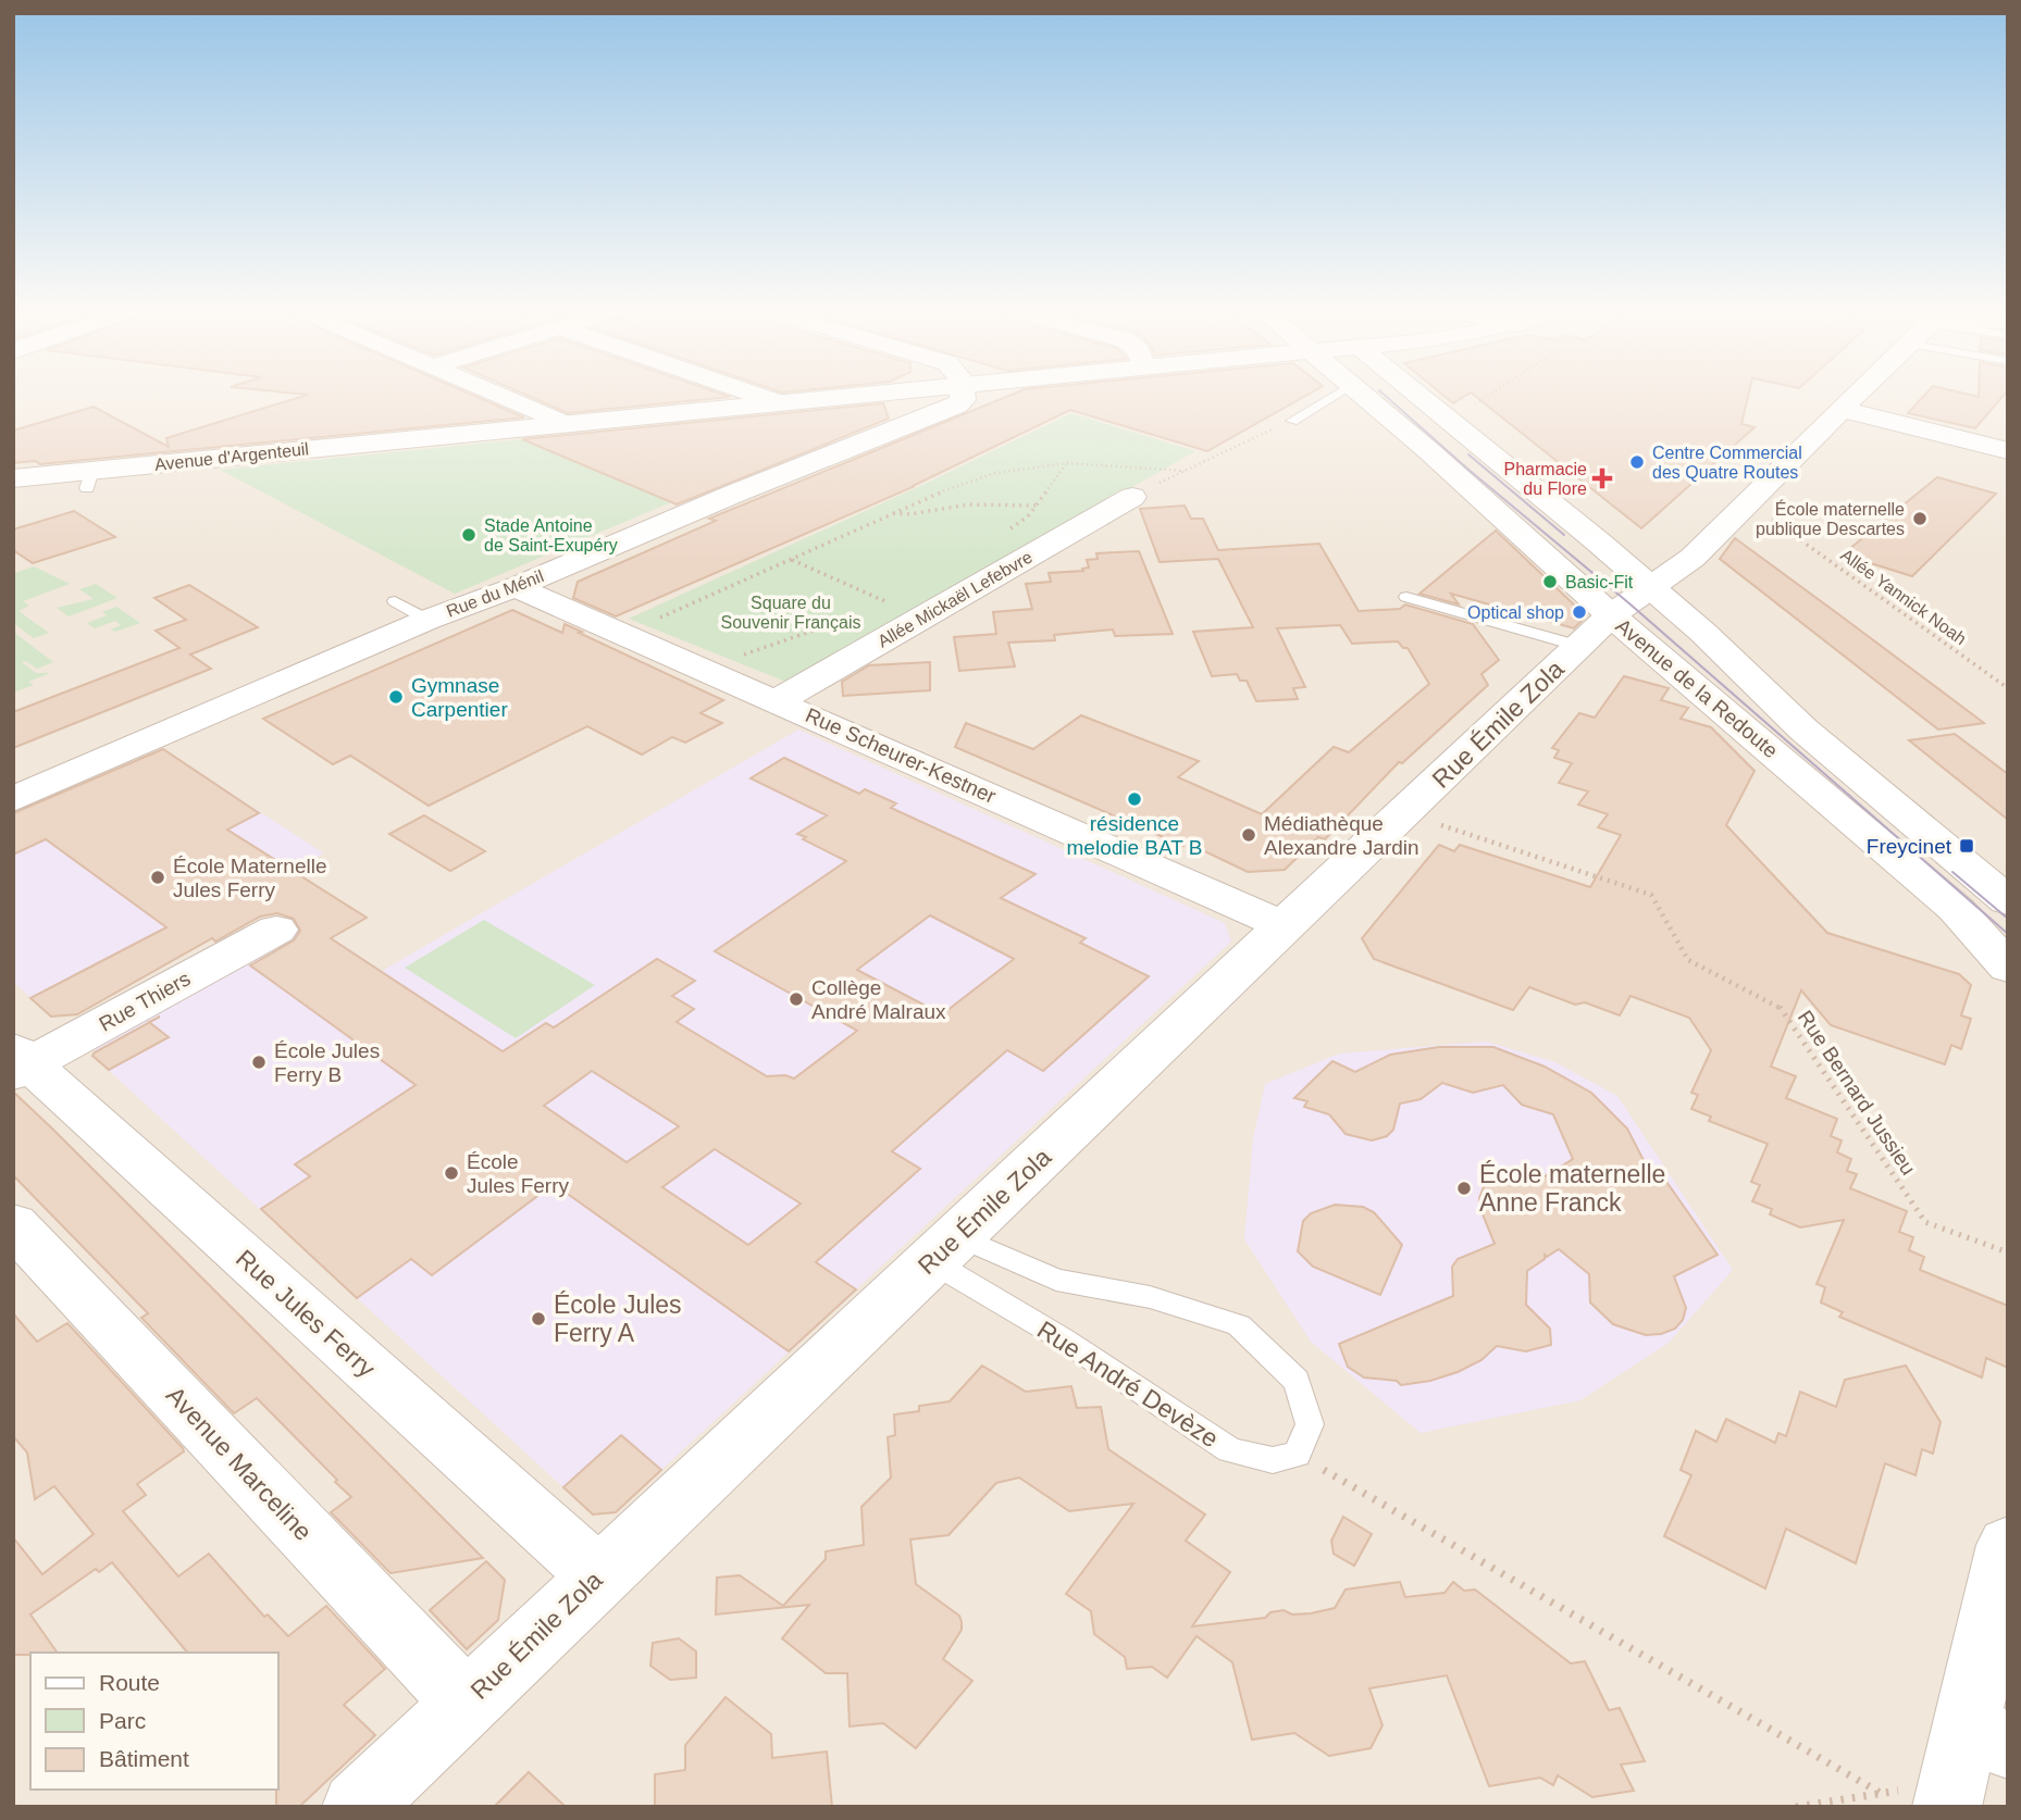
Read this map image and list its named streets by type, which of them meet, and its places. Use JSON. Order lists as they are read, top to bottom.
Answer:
{
  "streets": {
    "street": [
      "Avenue d'Argenteuil",
      "Rue du Ménil",
      "Allée Mickaël Lefebvre",
      "Avenue de la Redoute",
      "Rue Émile Zola",
      "Rue Scheurer-Kestner",
      "Rue Thiers",
      "Rue Jules Ferry",
      "Avenue Marceline"
    ],
    "lane": ["Rue André Devèze"],
    "path": ["Allée Yannick Noah", "Rue Bernard Jussieu"]
  },
  "crossings": [
    ["Rue du Ménil", "Rue Scheurer-Kestner"],
    ["Allée Yannick Noah", "Rue Émile Zola"],
    ["Allée Mickaël Lefebvre", "Rue Scheurer-Kestner"],
    ["Avenue de la Redoute", "Rue Émile Zola"],
    ["Rue Émile Zola", "Rue Scheurer-Kestner"],
    ["Rue Émile Zola", "Rue Bernard Jussieu"],
    ["Rue Émile Zola", "Rue Jules Ferry"],
    ["Rue Émile Zola", "Rue André Devèze"],
    ["Rue Émile Zola", "Avenue Marceline"],
    ["Rue Thiers", "Rue Jules Ferry"]
  ],
  "parks": ["Square du Souvenir Français"],
  "places": {
    "other": [
      "Centre Commercial des Quatre Routes",
      "École maternelle publique Descartes",
      "Stade Antoine de Saint-Exupéry",
      "Basic-Fit",
      "Optical shop",
      "Gymnase Carpentier",
      "résidence melodie BAT B",
      "Médiathèque Alexandre Jardin",
      "École Maternelle Jules Ferry",
      "Collège André Malraux",
      "École Jules Ferry B",
      "École Jules Ferry",
      "École maternelle Anne Franck",
      "École Jules Ferry A"
    ],
    "health": ["Pharmacie du Flore"],
    "transit": ["Freycinet"]
  },
  "legend": ["Route", "Parc", "Bâtiment"]
}
